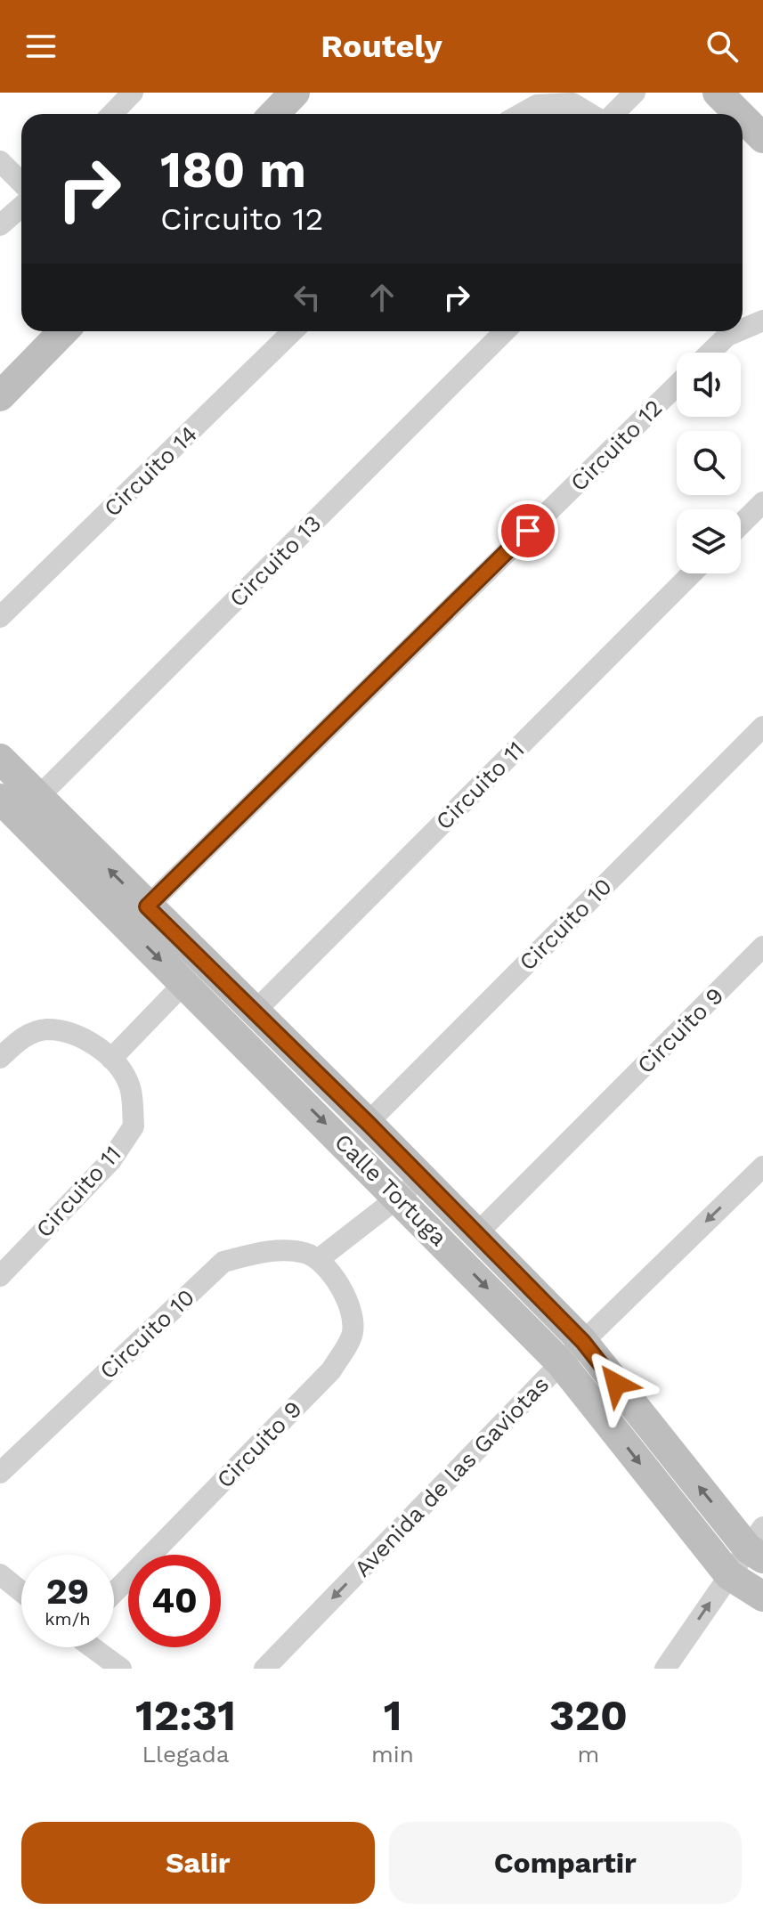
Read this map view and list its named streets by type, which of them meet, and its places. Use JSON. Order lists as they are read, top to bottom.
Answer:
{
  "streets": {
    "street": [
      "Circuito 12",
      "Circuito 14",
      "Circuito 13",
      "Circuito 11",
      "Circuito 10",
      "Circuito 9",
      "Calle Tortuga",
      "Avenida de las Gaviotas"
    ]
  },
  "crossings": [
    ["Circuito 12", "Calle Tortuga"],
    ["Circuito 13", "Calle Tortuga"],
    ["Circuito 11", "Calle Tortuga"],
    ["Circuito 10", "Circuito 9"],
    ["Circuito 10", "Calle Tortuga"],
    ["Circuito 9", "Calle Tortuga"],
    ["Calle Tortuga", "Avenida de las Gaviotas"]
  ],
  "one_way": ["Avenida de las Gaviotas"],
  "page": {
    "header": "Routely",
    "turn": ["180 m", "Circuito 12"],
    "speed": "29 km/h",
    "limit": "40",
    "eta": [
      "12:31",
      "Llegada",
      "1",
      "min",
      "320",
      "m"
    ],
    "buttons": ["Salir", "Compartir"]
  }
}
